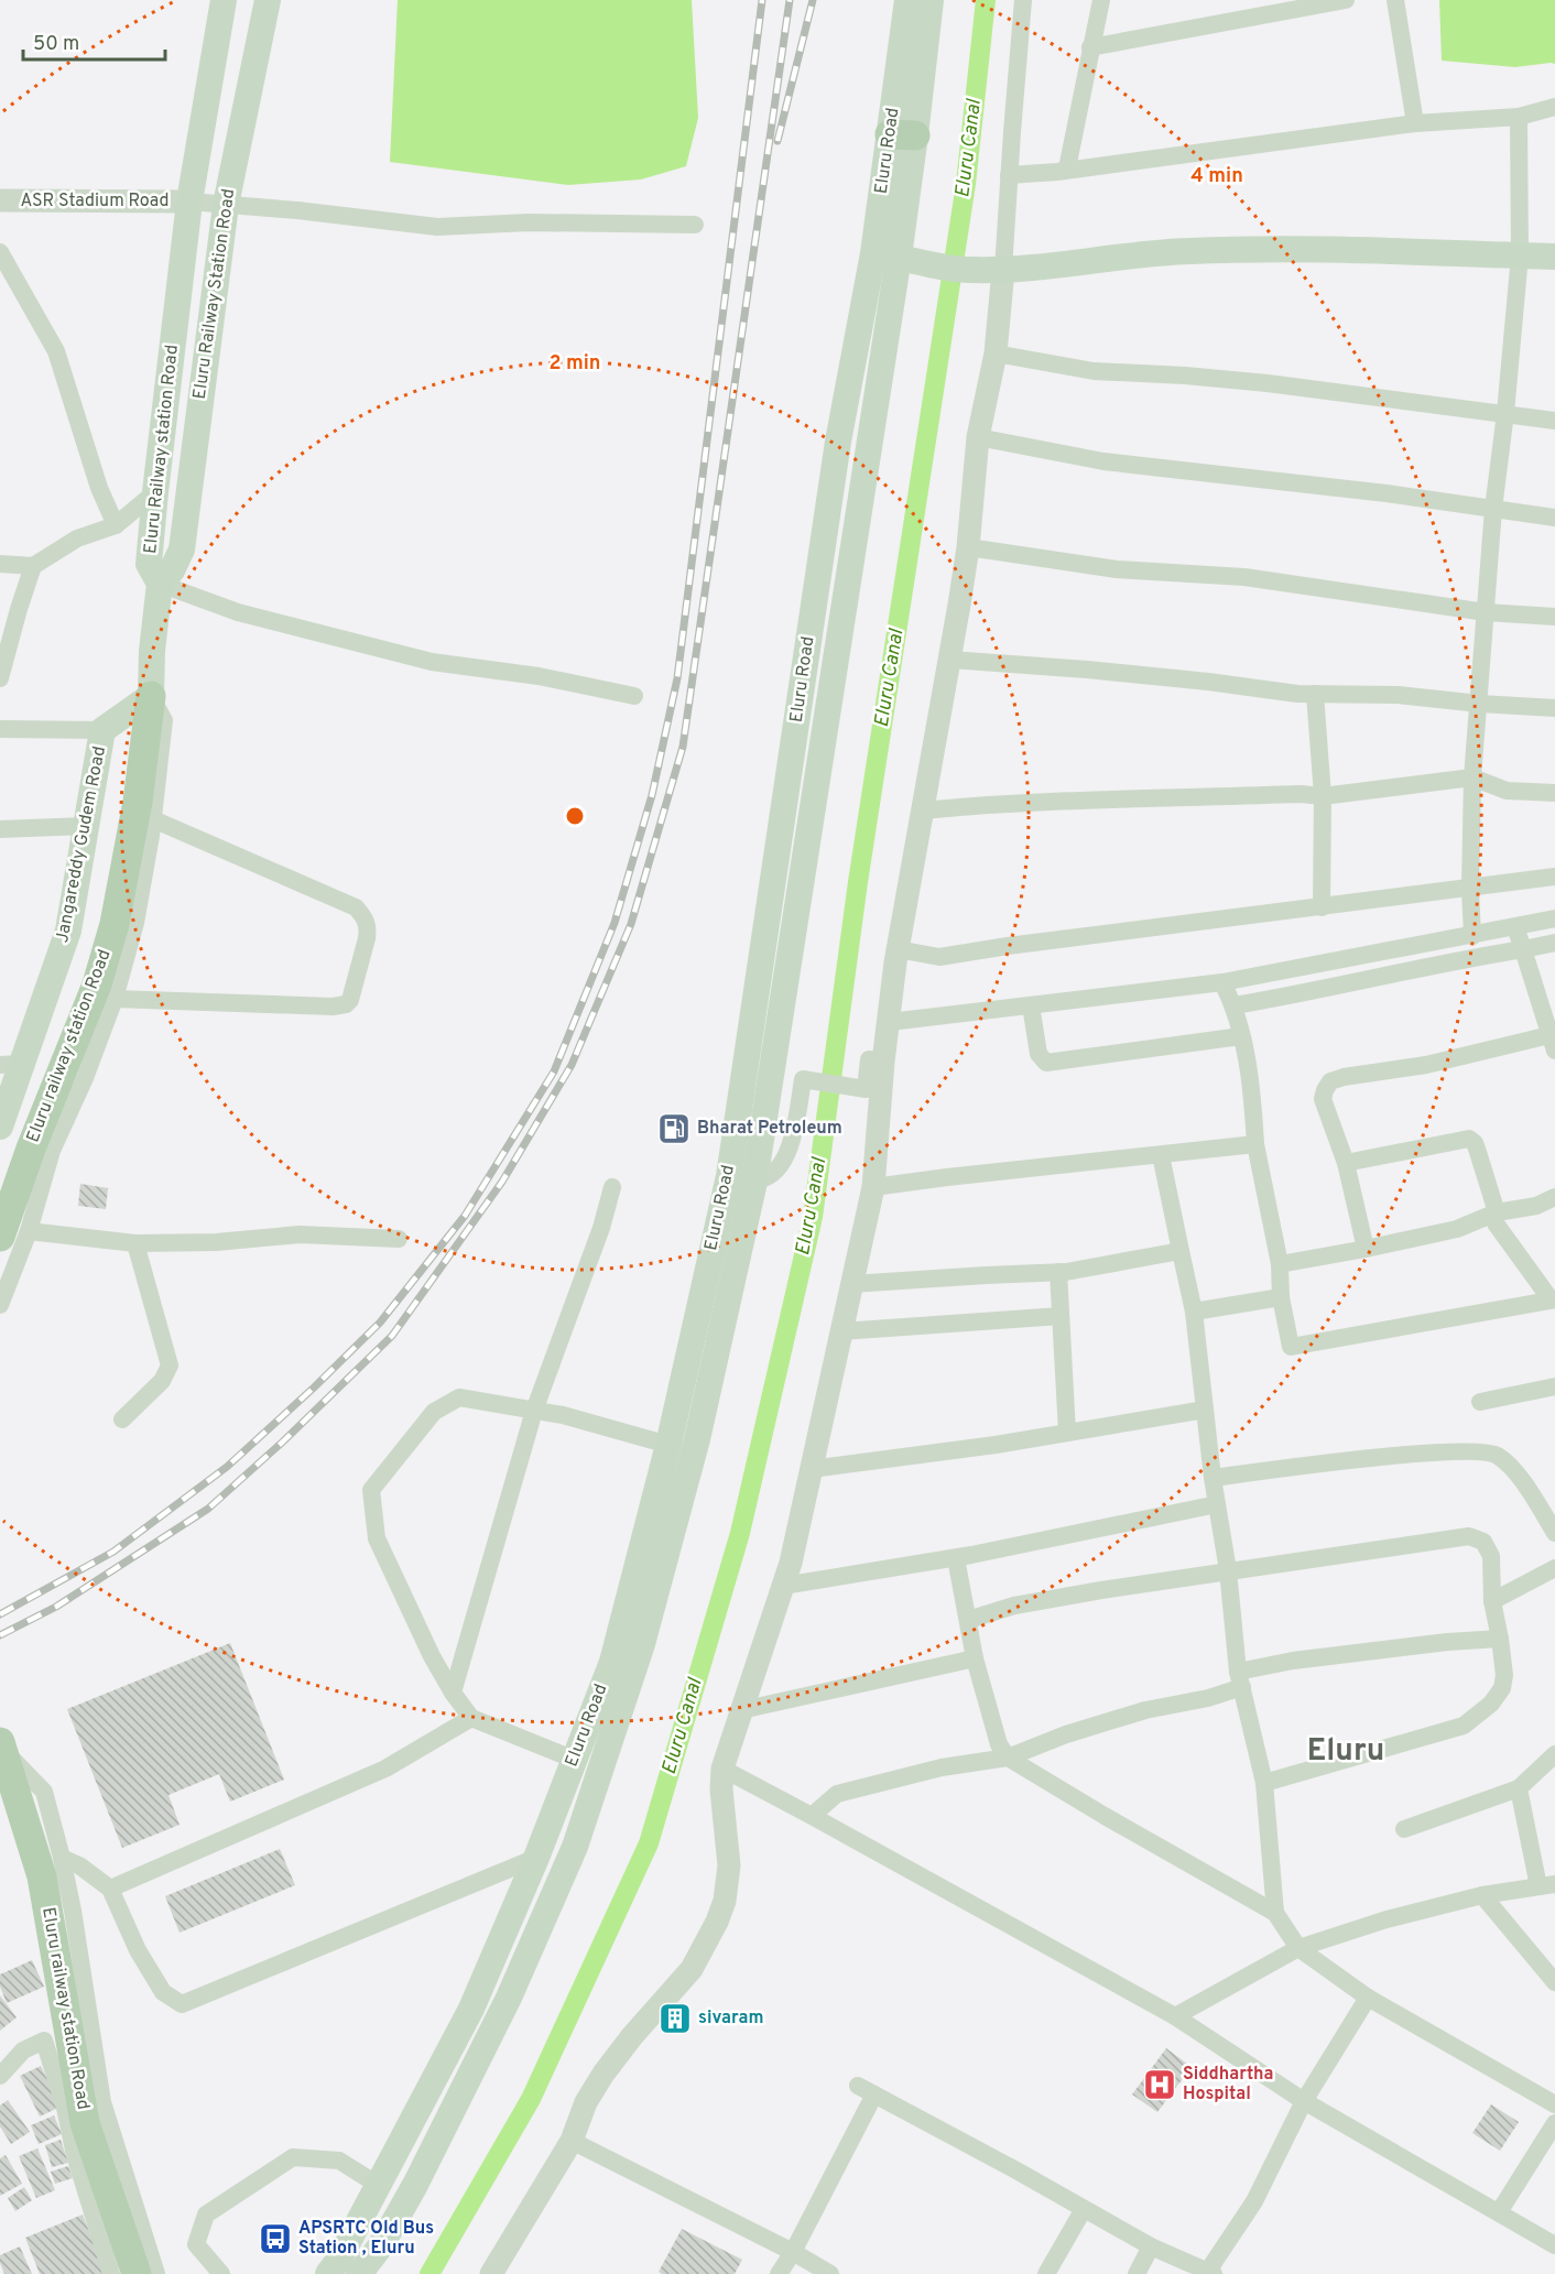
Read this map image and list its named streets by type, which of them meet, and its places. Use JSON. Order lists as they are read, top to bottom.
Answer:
{
  "streets": {
    "main road": [
      "Eluru Road",
      "Eluru Railway Station Road",
      "Eluru Railway station Road",
      "Jangareddy Gudem Road",
      "Eluru railway station Road"
    ],
    "street": ["ASR Stadium Road"]
  },
  "crossings": [
    ["ASR Stadium Road", "Eluru Railway Station Road"],
    ["ASR Stadium Road", "Eluru Railway station Road"],
    ["Eluru Railway Station Road", "Eluru Railway station Road"],
    ["Eluru Railway station Road", "Jangareddy Gudem Road"],
    ["Eluru Railway station Road", "Eluru railway station Road"],
    ["Jangareddy Gudem Road", "Eluru railway station Road"]
  ],
  "districts": ["Eluru"],
  "water": ["Eluru Canal"],
  "places": {
    "fuel station": ["Bharat Petroleum"],
    "building": ["sivaram"],
    "hospital": ["Siddhartha Hospital"],
    "bus stop": ["APSRTC Old Bus Station , Eluru"]
  },
  "scale_bar": "50 m",
  "rings": ["4 min", "2 min"]
}
